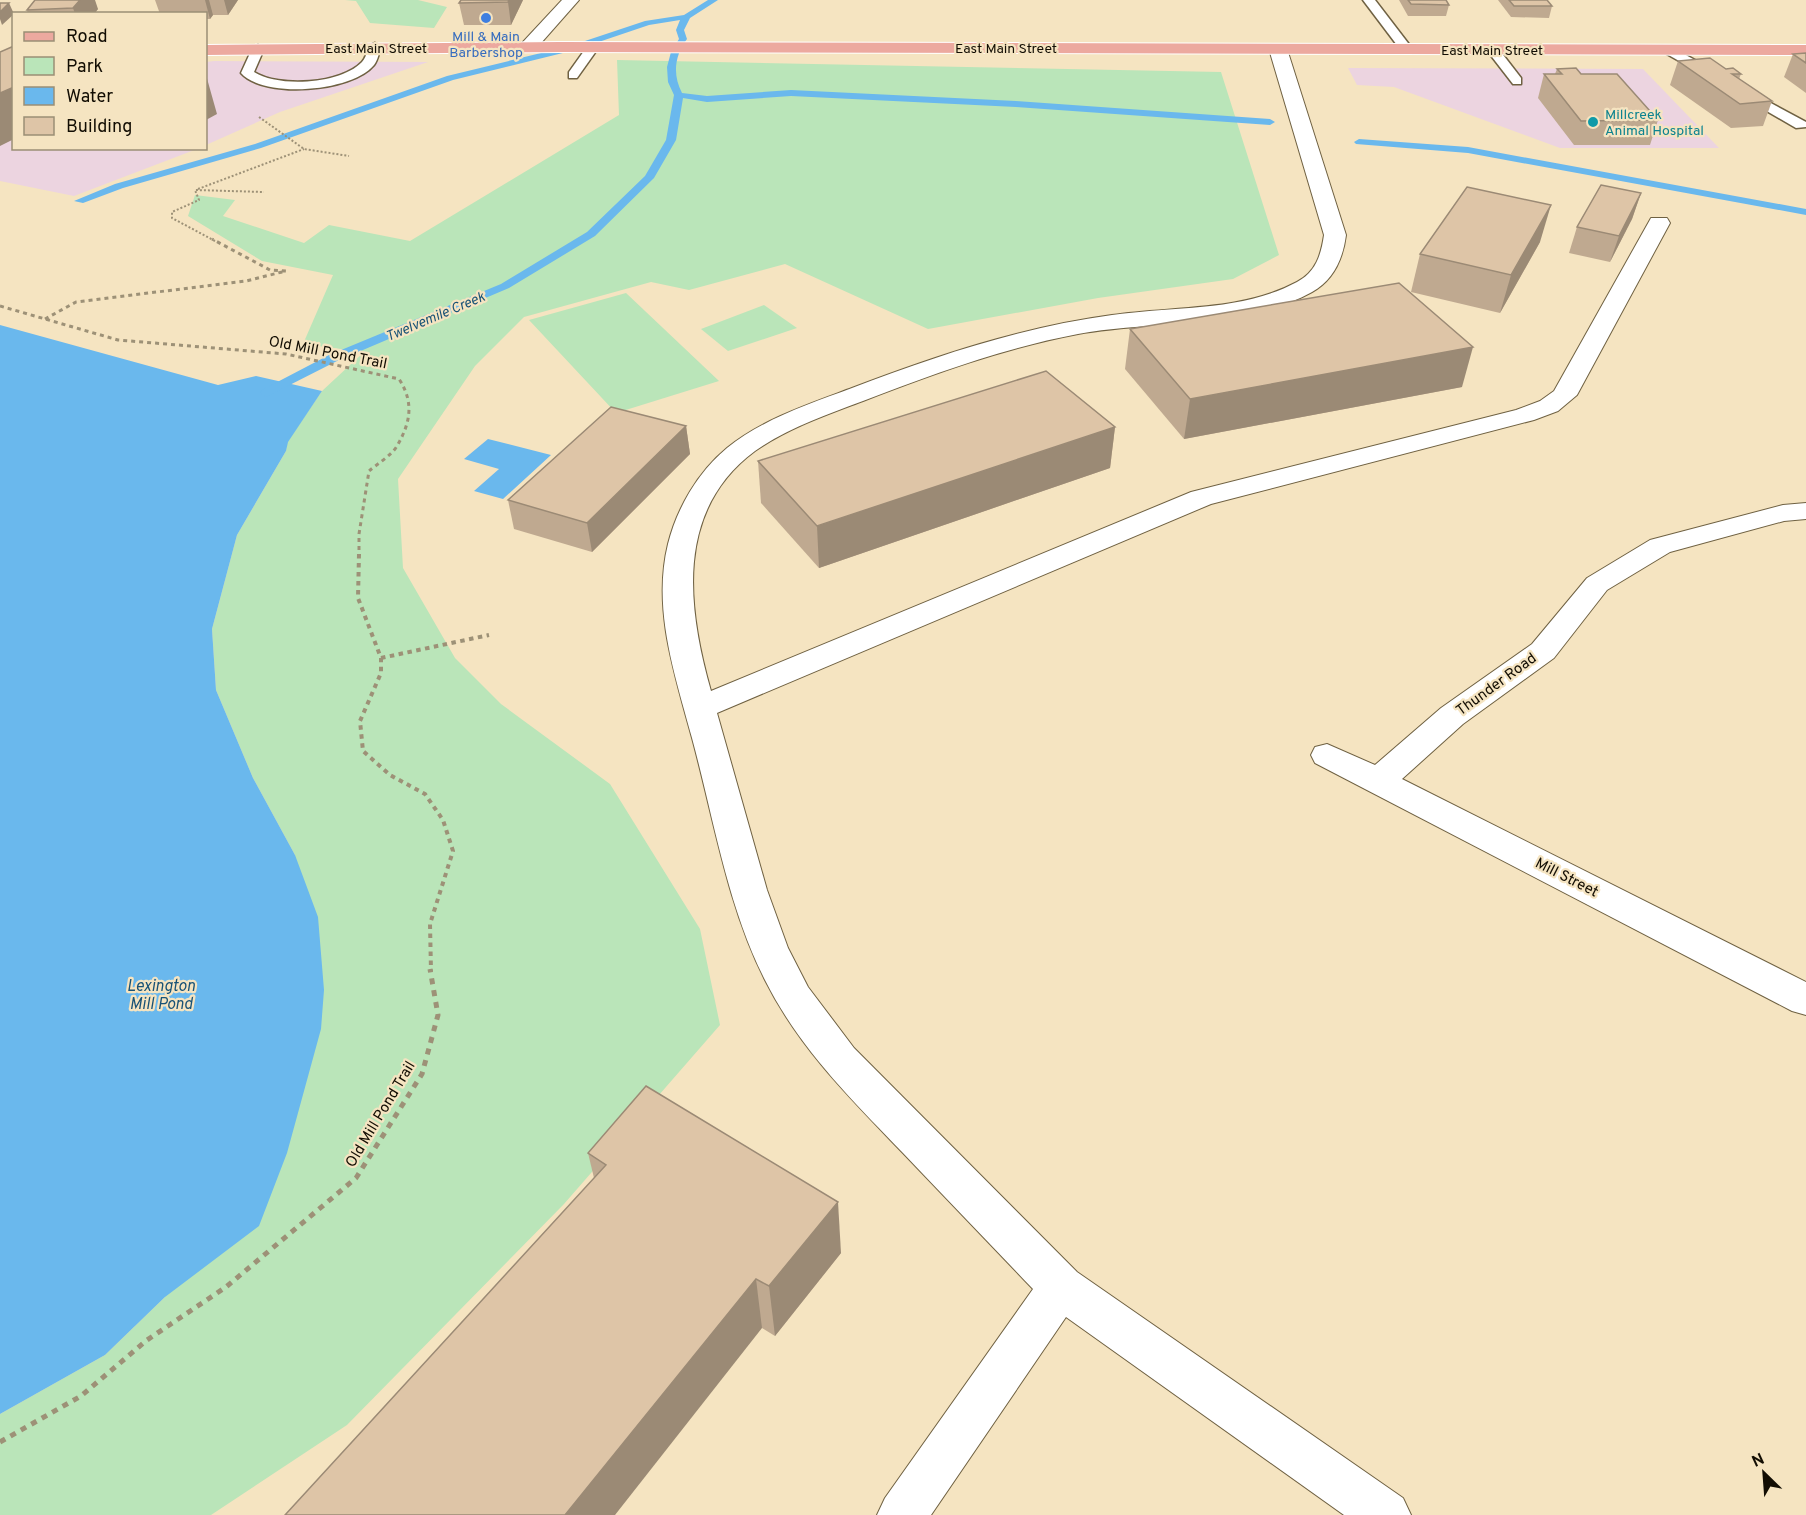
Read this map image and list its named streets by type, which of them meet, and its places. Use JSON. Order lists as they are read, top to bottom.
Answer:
{
  "streets": {
    "main road": ["East Main Street"],
    "street": ["Thunder Road", "Mill Street"],
    "path": ["Old Mill Pond Trail"]
  },
  "crossings": [
    ["Thunder Road", "Mill Street"]
  ],
  "water": ["Twelvemile Creek", "Lexington Mill Pond"],
  "places": ["Mill & Main Barbershop", "Millcreek Animal Hospital"],
  "legend": [
    "Road",
    "Park",
    "Water",
    "Building"
  ],
  "north": "top left"
}
